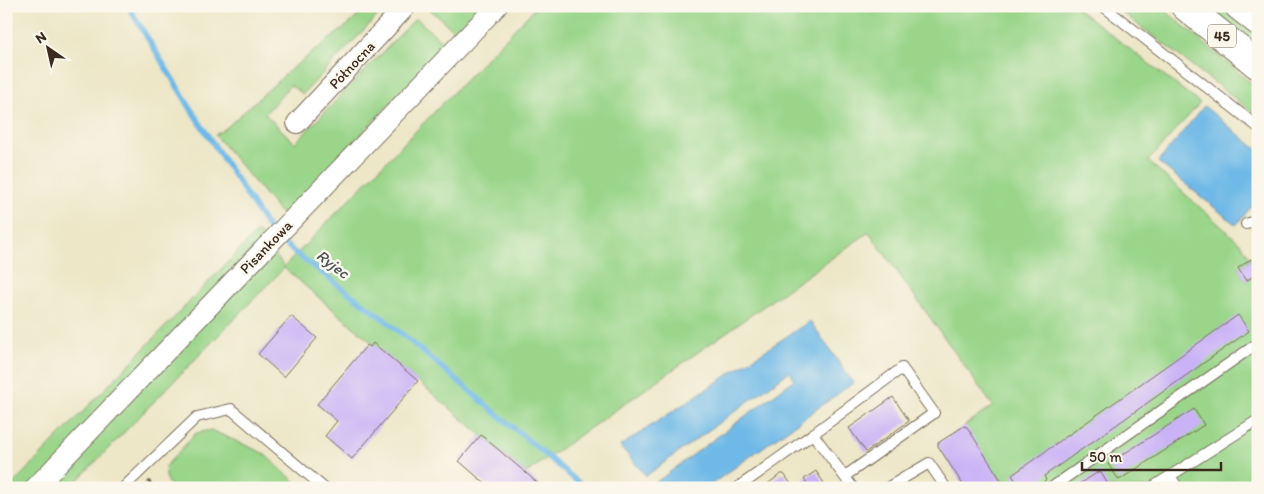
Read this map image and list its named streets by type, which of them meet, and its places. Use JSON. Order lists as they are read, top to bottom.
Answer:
{
  "streets": {
    "main road": ["45"],
    "street": ["Północna", "Pisankowa"]
  },
  "water": ["Ryjec"],
  "scale_bar": "50 m",
  "north": "top left"
}
